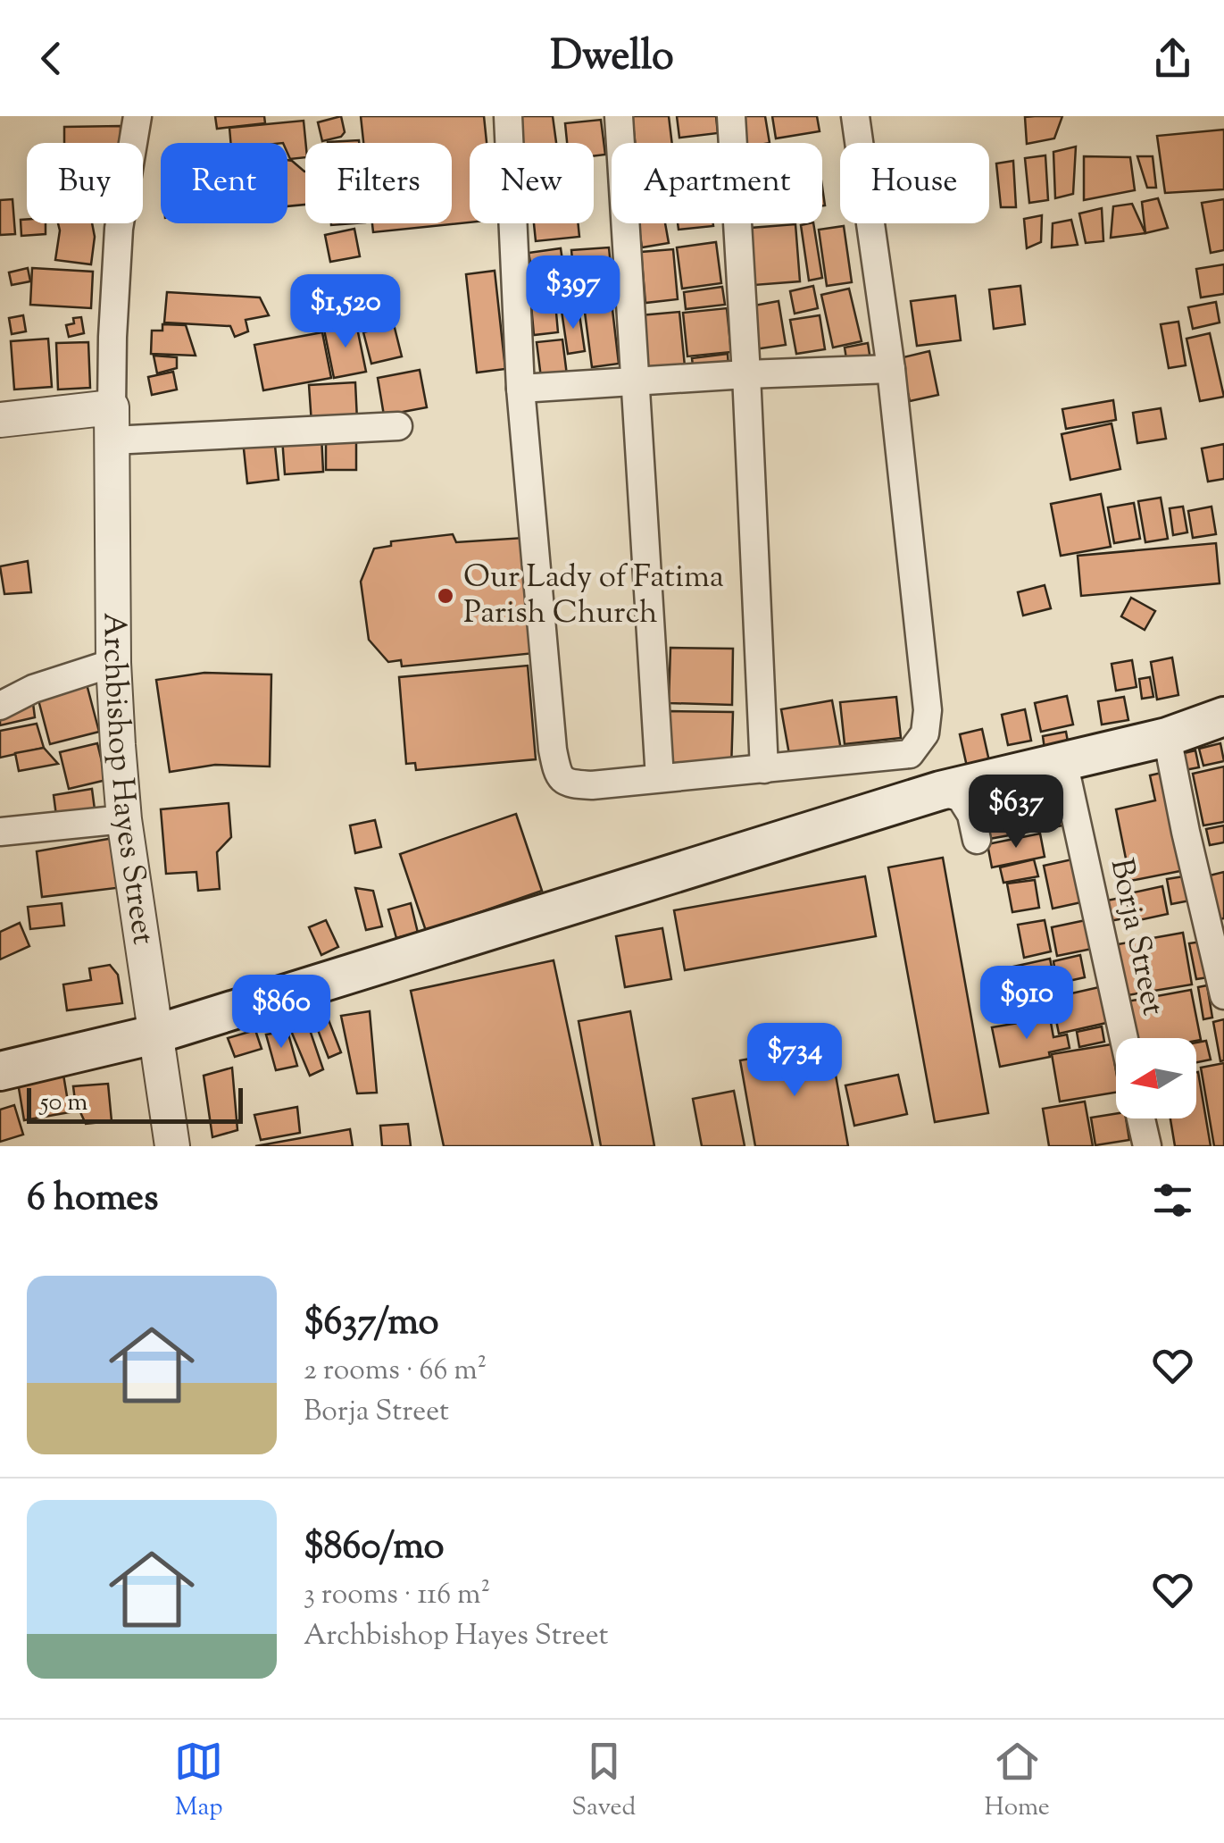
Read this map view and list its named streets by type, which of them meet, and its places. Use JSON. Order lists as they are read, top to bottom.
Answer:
{
  "streets": {
    "street": ["Archbishop Hayes Street", "Borja Street"]
  },
  "places": ["Our Lady of Fatima Parish Church"],
  "scale_bar": "50 m",
  "north": "left",
  "page": {
    "header": "Dwello",
    "chip": [
      "Buy",
      "Rent",
      "Filters",
      "New",
      "Apartment",
      "House"
    ],
    "price": [
      "$397",
      "$1,520",
      "$637",
      "$910",
      "$860",
      "$734"
    ],
    "scale": "50 m",
    "heading": "6 homes",
    "list": [
      {
        "name": "$637/mo",
        "note": "2 rooms · 66 m² · Borja Street"
      },
      {
        "name": "$860/mo",
        "note": "3 rooms · 116 m² · Archbishop Hayes Street"
      }
    ],
    "tabs": ["Map", "Saved", "Home"]
  }
}
